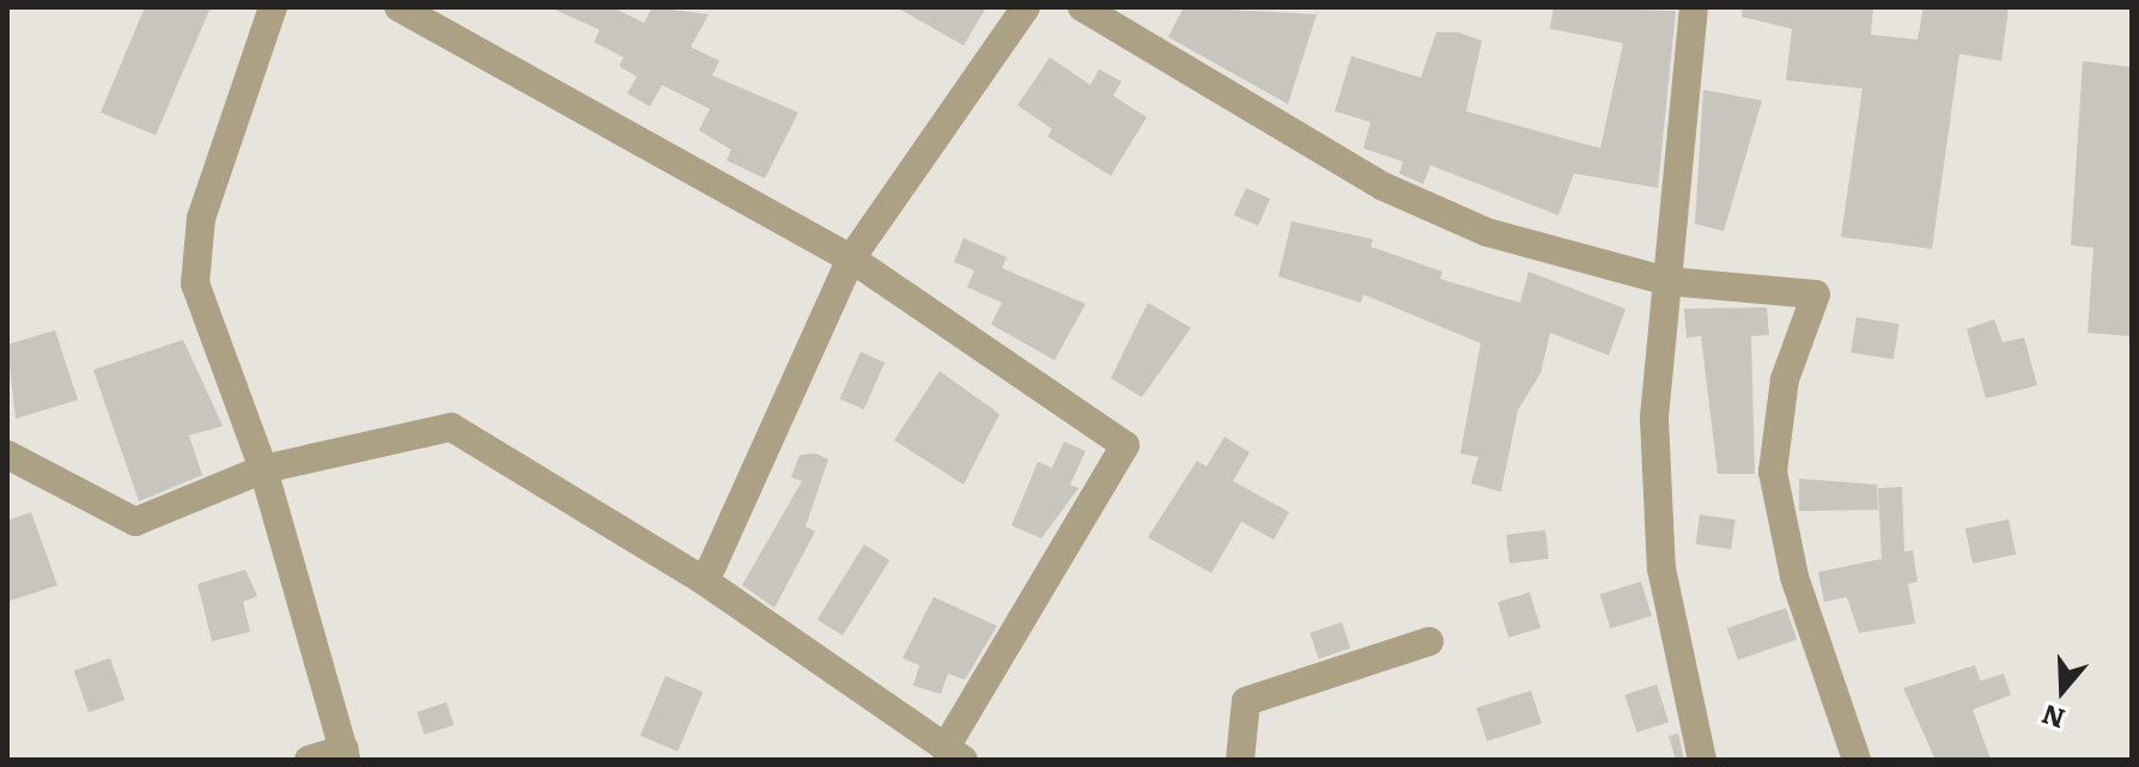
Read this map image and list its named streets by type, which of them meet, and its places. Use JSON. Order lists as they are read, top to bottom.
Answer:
{
  "north": "bottom"
}
